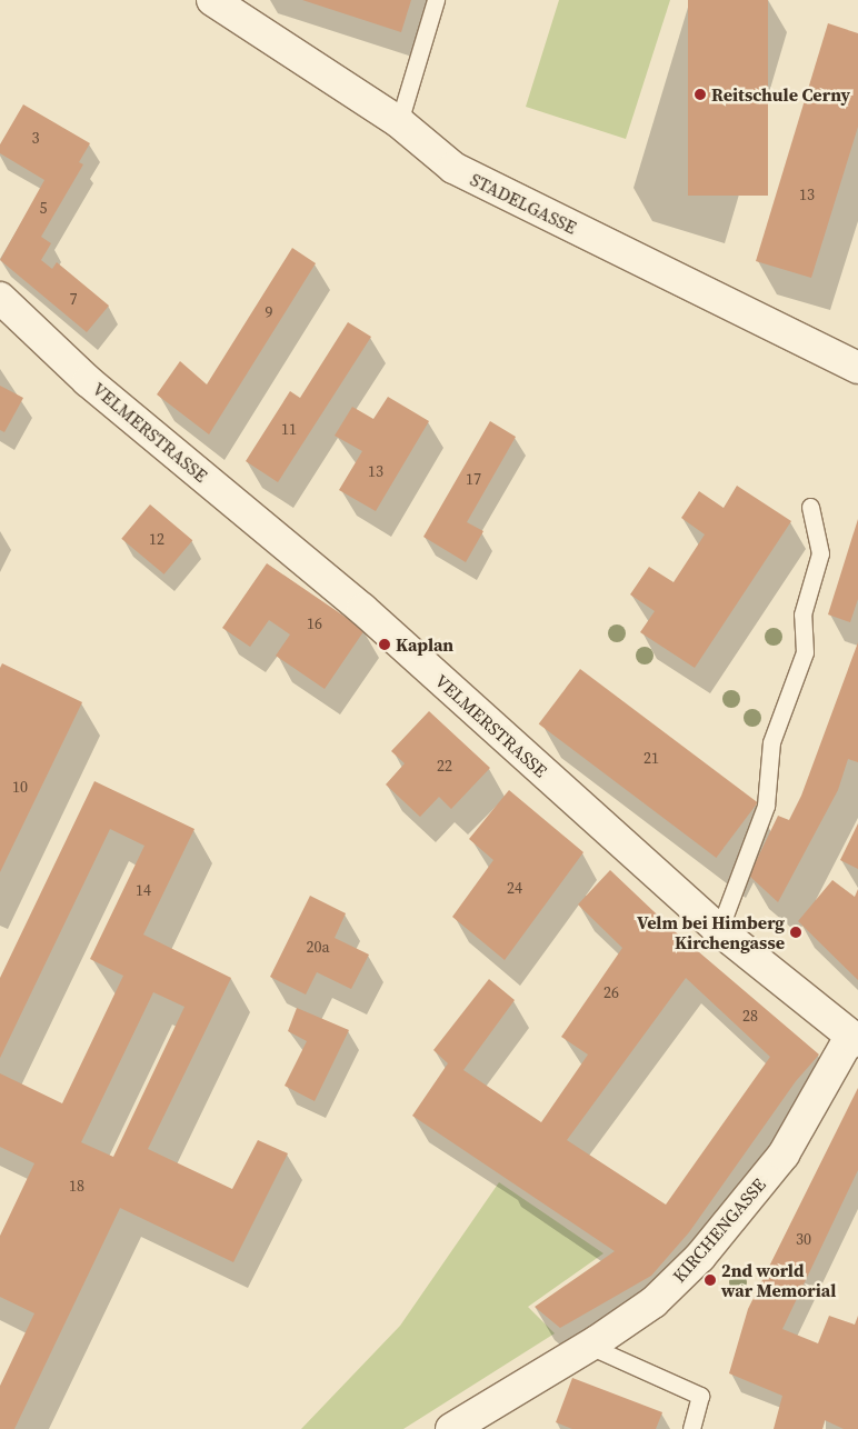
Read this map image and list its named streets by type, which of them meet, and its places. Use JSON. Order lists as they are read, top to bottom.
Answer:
{
  "streets": {
    "street": ["STADELGASSE", "VELMERSTRASSE", "KIRCHENGASSE"]
  },
  "crossings": [
    ["VELMERSTRASSE", "KIRCHENGASSE"]
  ],
  "places": [
    "Reitschule Cerny",
    "Kaplan",
    "Velm bei Himberg Kirchengasse",
    "2nd world war Memorial"
  ],
  "house_numbers": [
    "3",
    "13",
    "5",
    "7",
    "9",
    "11",
    "13",
    "17",
    "12",
    "16",
    "21",
    "22",
    "10",
    "24",
    "14",
    "20a",
    "26",
    "28",
    "18",
    "30"
  ]
}
